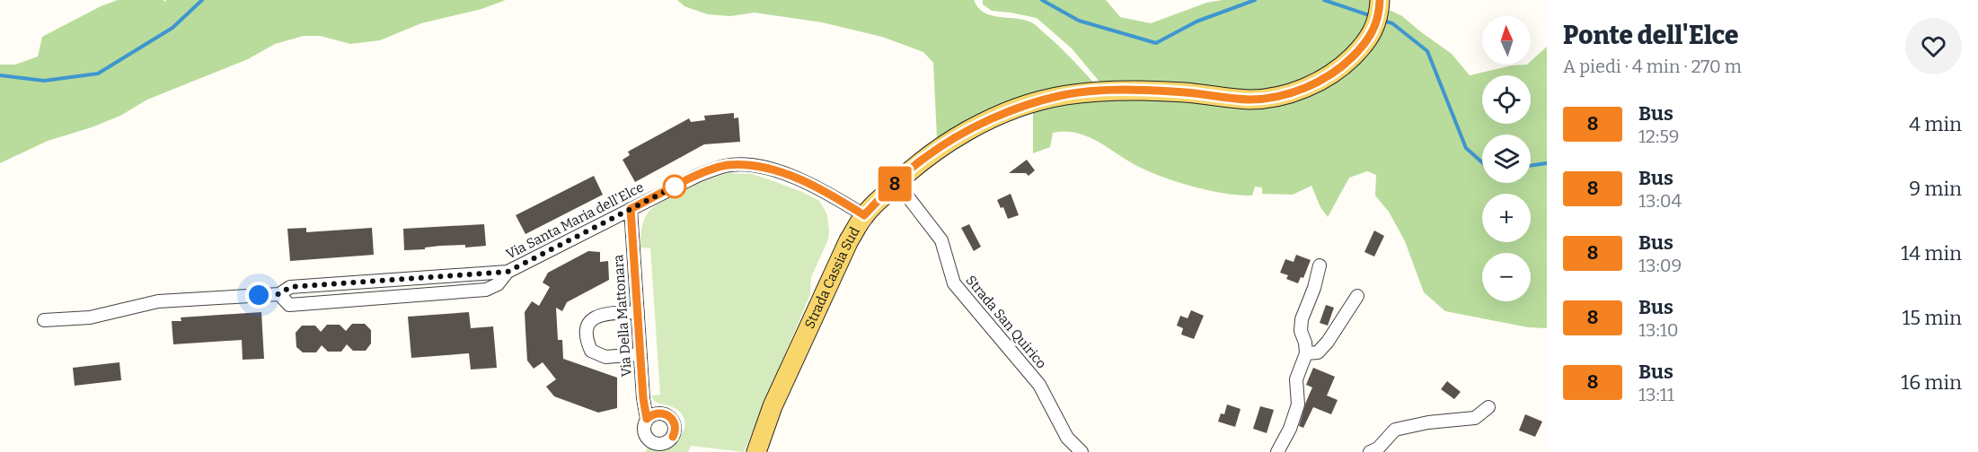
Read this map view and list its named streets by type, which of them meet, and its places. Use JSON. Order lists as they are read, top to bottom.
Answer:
{
  "streets": {
    "main road": ["Strada Cassia Sud"],
    "street": ["Via Santa Maria dell'Elce", "Via Della Mattonara", "Strada San Quirico"]
  },
  "crossings": [
    ["Via Santa Maria dell'Elce", "Strada Cassia Sud"],
    ["Via Santa Maria dell'Elce", "Via Della Mattonara"],
    ["Strada Cassia Sud", "Strada San Quirico"]
  ],
  "lines": ["bus line 8"],
  "north": "top",
  "page": {
    "on_map": "8",
    "heading": ["Ponte dell'Elce", "A piedi · 4 min · 270 m"],
    "map_buttons": ["+", "−"],
    "list": [
      {
        "mark": "8",
        "name": "Bus",
        "note": "12:59",
        "value": "4 min"
      },
      {
        "mark": "8",
        "name": "Bus",
        "note": "13:04",
        "value": "9 min"
      },
      {
        "mark": "8",
        "name": "Bus",
        "note": "13:09",
        "value": "14 min"
      },
      {
        "mark": "8",
        "name": "Bus",
        "note": "13:10",
        "value": "15 min"
      },
      {
        "mark": "8",
        "name": "Bus",
        "note": "13:11",
        "value": "16 min"
      }
    ]
  }
}
